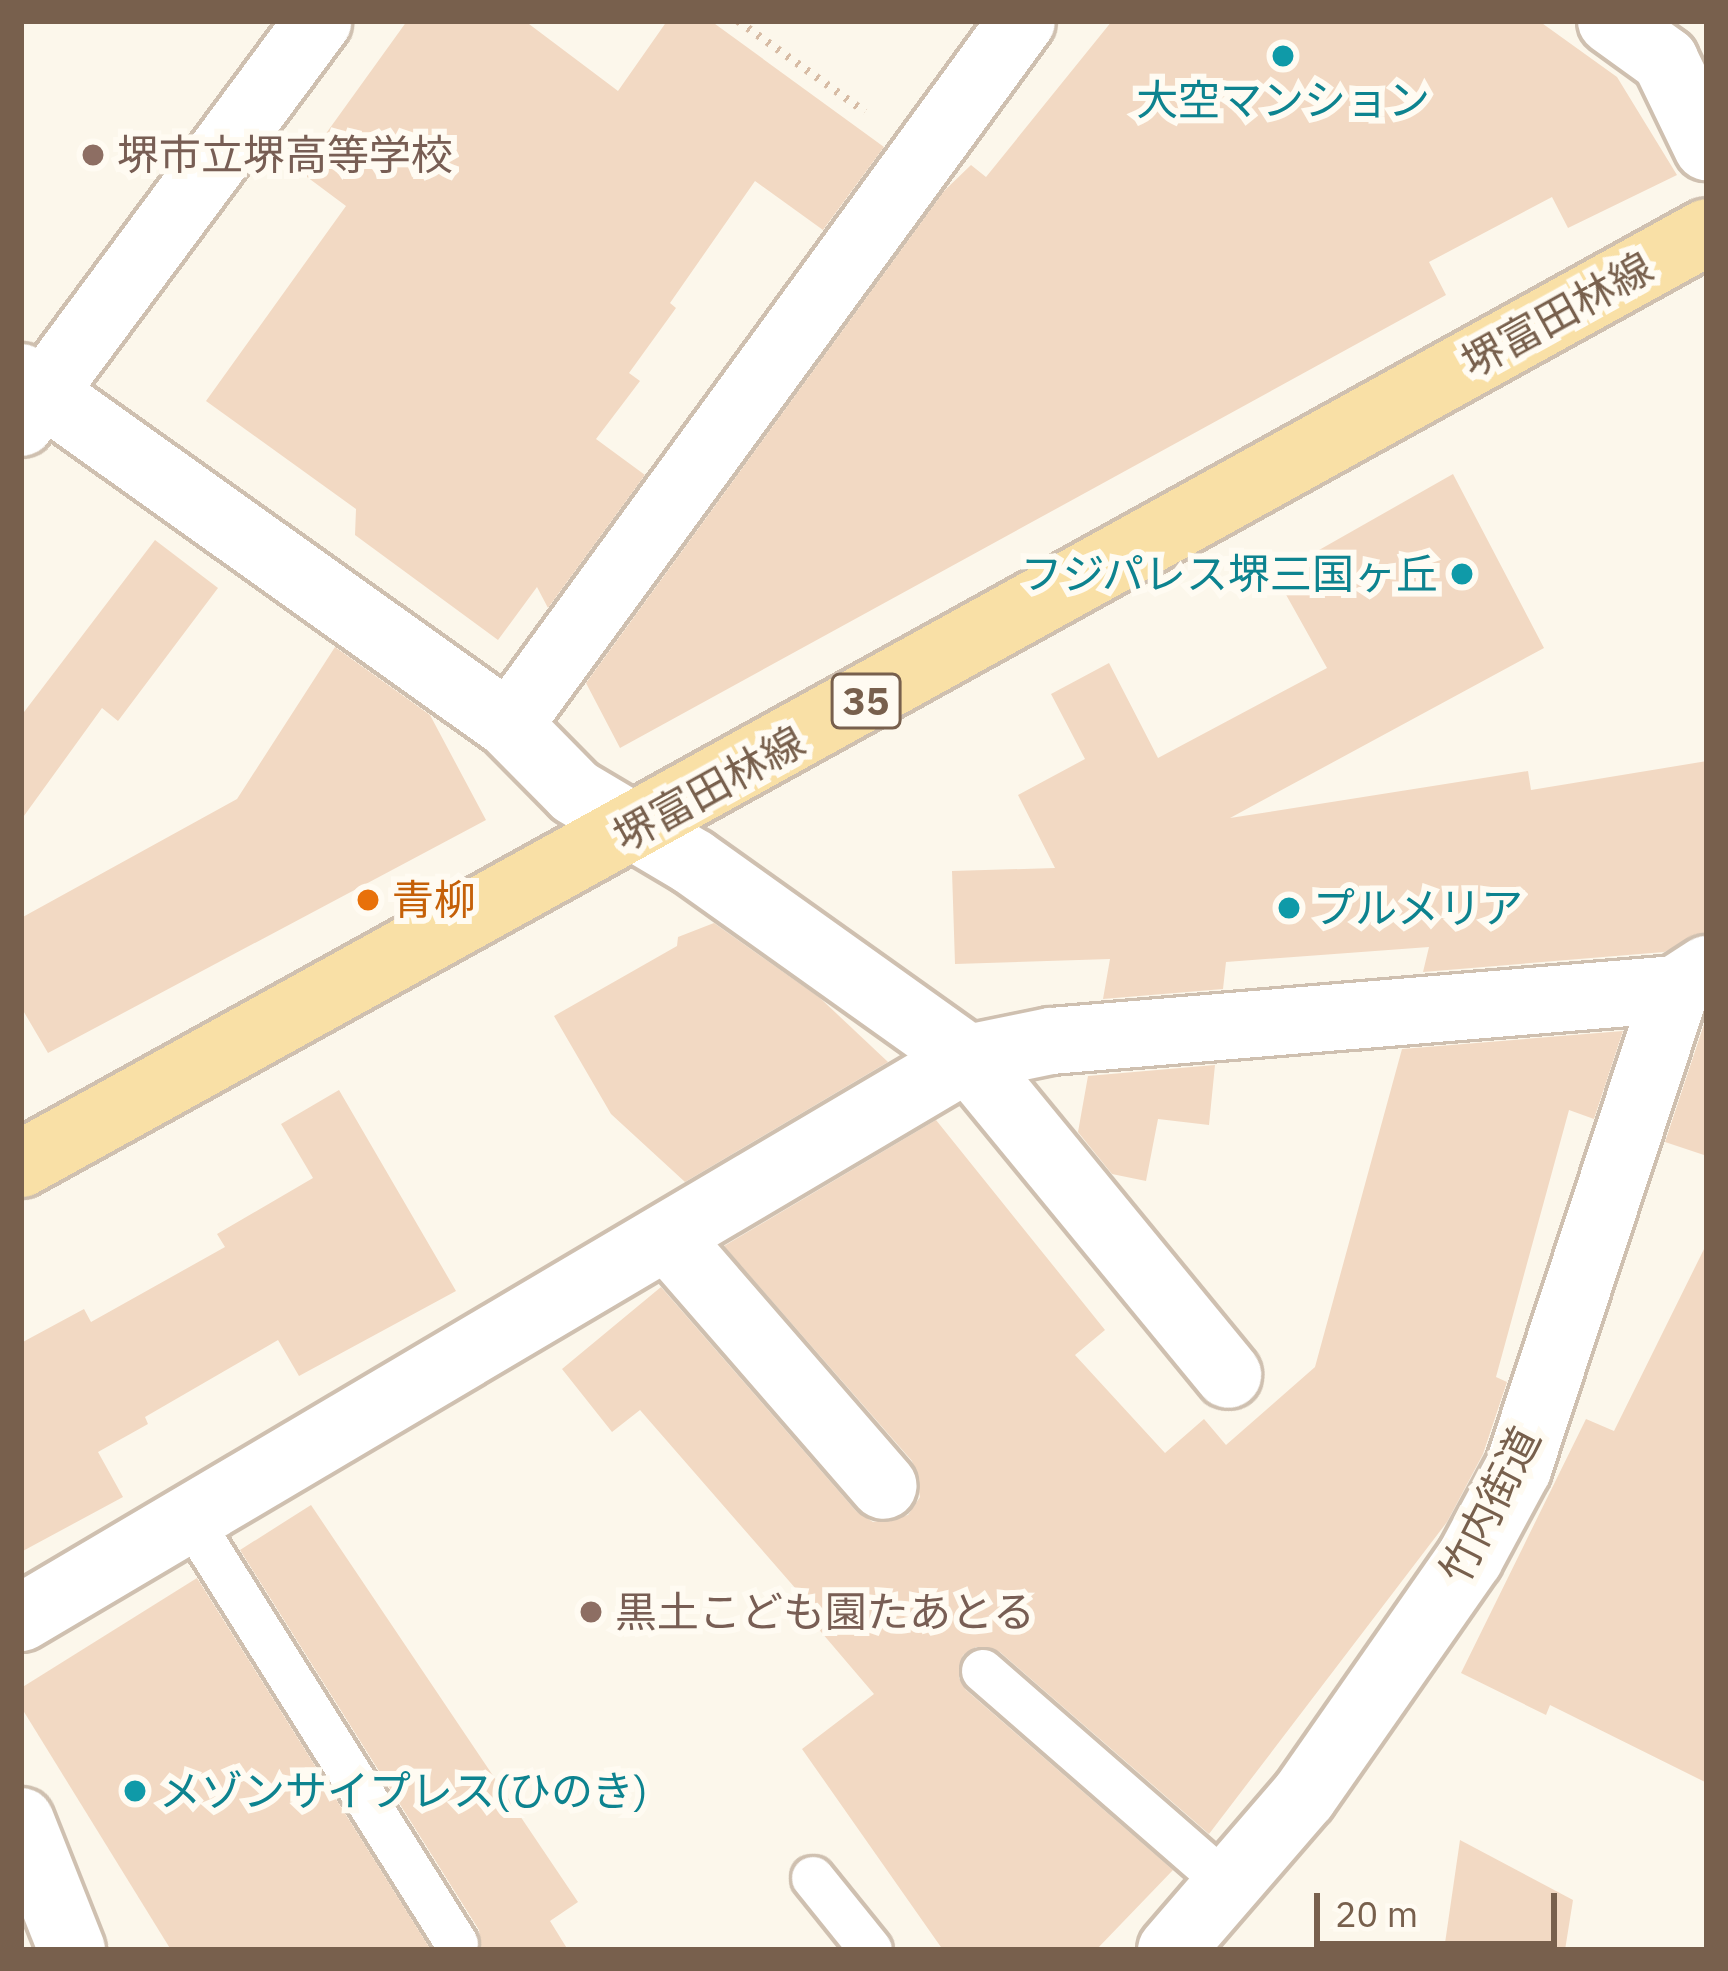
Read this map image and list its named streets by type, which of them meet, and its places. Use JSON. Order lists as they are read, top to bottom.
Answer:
{
  "streets": {
    "main road": ["堺富田林線", "35"],
    "street": ["竹内街道"]
  },
  "places": [
    "大空マンション",
    "堺市立堺高等学校",
    "フジパレス堺三国ヶ丘",
    "青柳",
    "プルメリア",
    "黒土こども園たあとる",
    "メゾンサイプレス(ひのき)"
  ],
  "scale_bar": "20 m"
}
